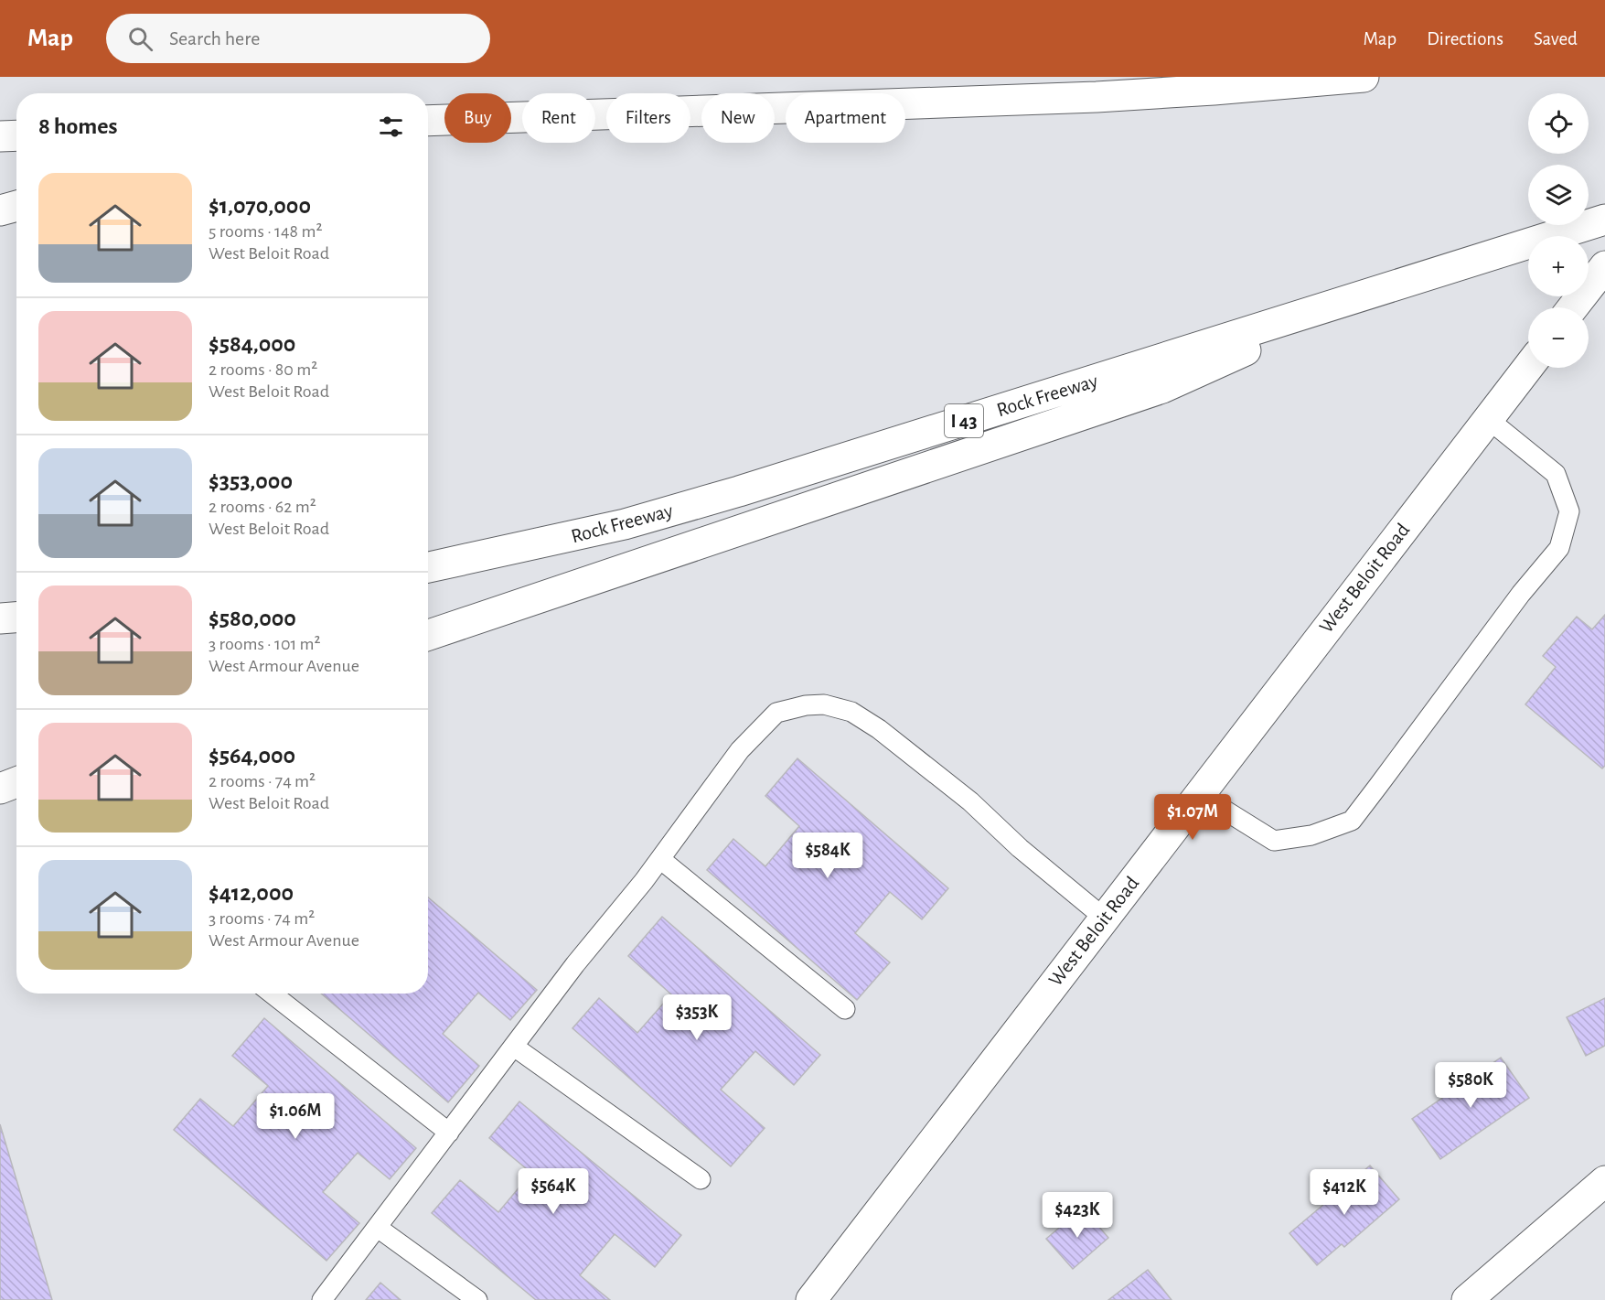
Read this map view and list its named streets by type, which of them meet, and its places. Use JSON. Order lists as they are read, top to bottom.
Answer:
{
  "streets": {
    "main road": ["Rock Freeway", "I 43", "West Beloit Road"]
  },
  "page": {
    "header": "Map",
    "search": "Search here",
    "nav": ["Map", "Directions", "Saved"],
    "map_buttons": ["+", "−"],
    "chip": [
      "Buy",
      "Rent",
      "Filters",
      "New",
      "Apartment"
    ],
    "heading": "8 homes",
    "list": [
      {
        "name": "$1,070,000",
        "note": "5 rooms · 148 m² · West Beloit Road"
      },
      {
        "name": "$584,000",
        "note": "2 rooms · 80 m² · West Beloit Road"
      },
      {
        "name": "$353,000",
        "note": "2 rooms · 62 m² · West Beloit Road"
      },
      {
        "name": "$580,000",
        "note": "3 rooms · 101 m² · West Armour Avenue"
      },
      {
        "name": "$564,000",
        "note": "2 rooms · 74 m² · West Beloit Road"
      },
      {
        "name": "$412,000",
        "note": "3 rooms · 74 m² · West Armour Avenue"
      }
    ],
    "price": [
      "$1.07M",
      "$584K",
      "$353K",
      "$580K",
      "$1.06M",
      "$564K",
      "$412K",
      "$423K"
    ]
  }
}
